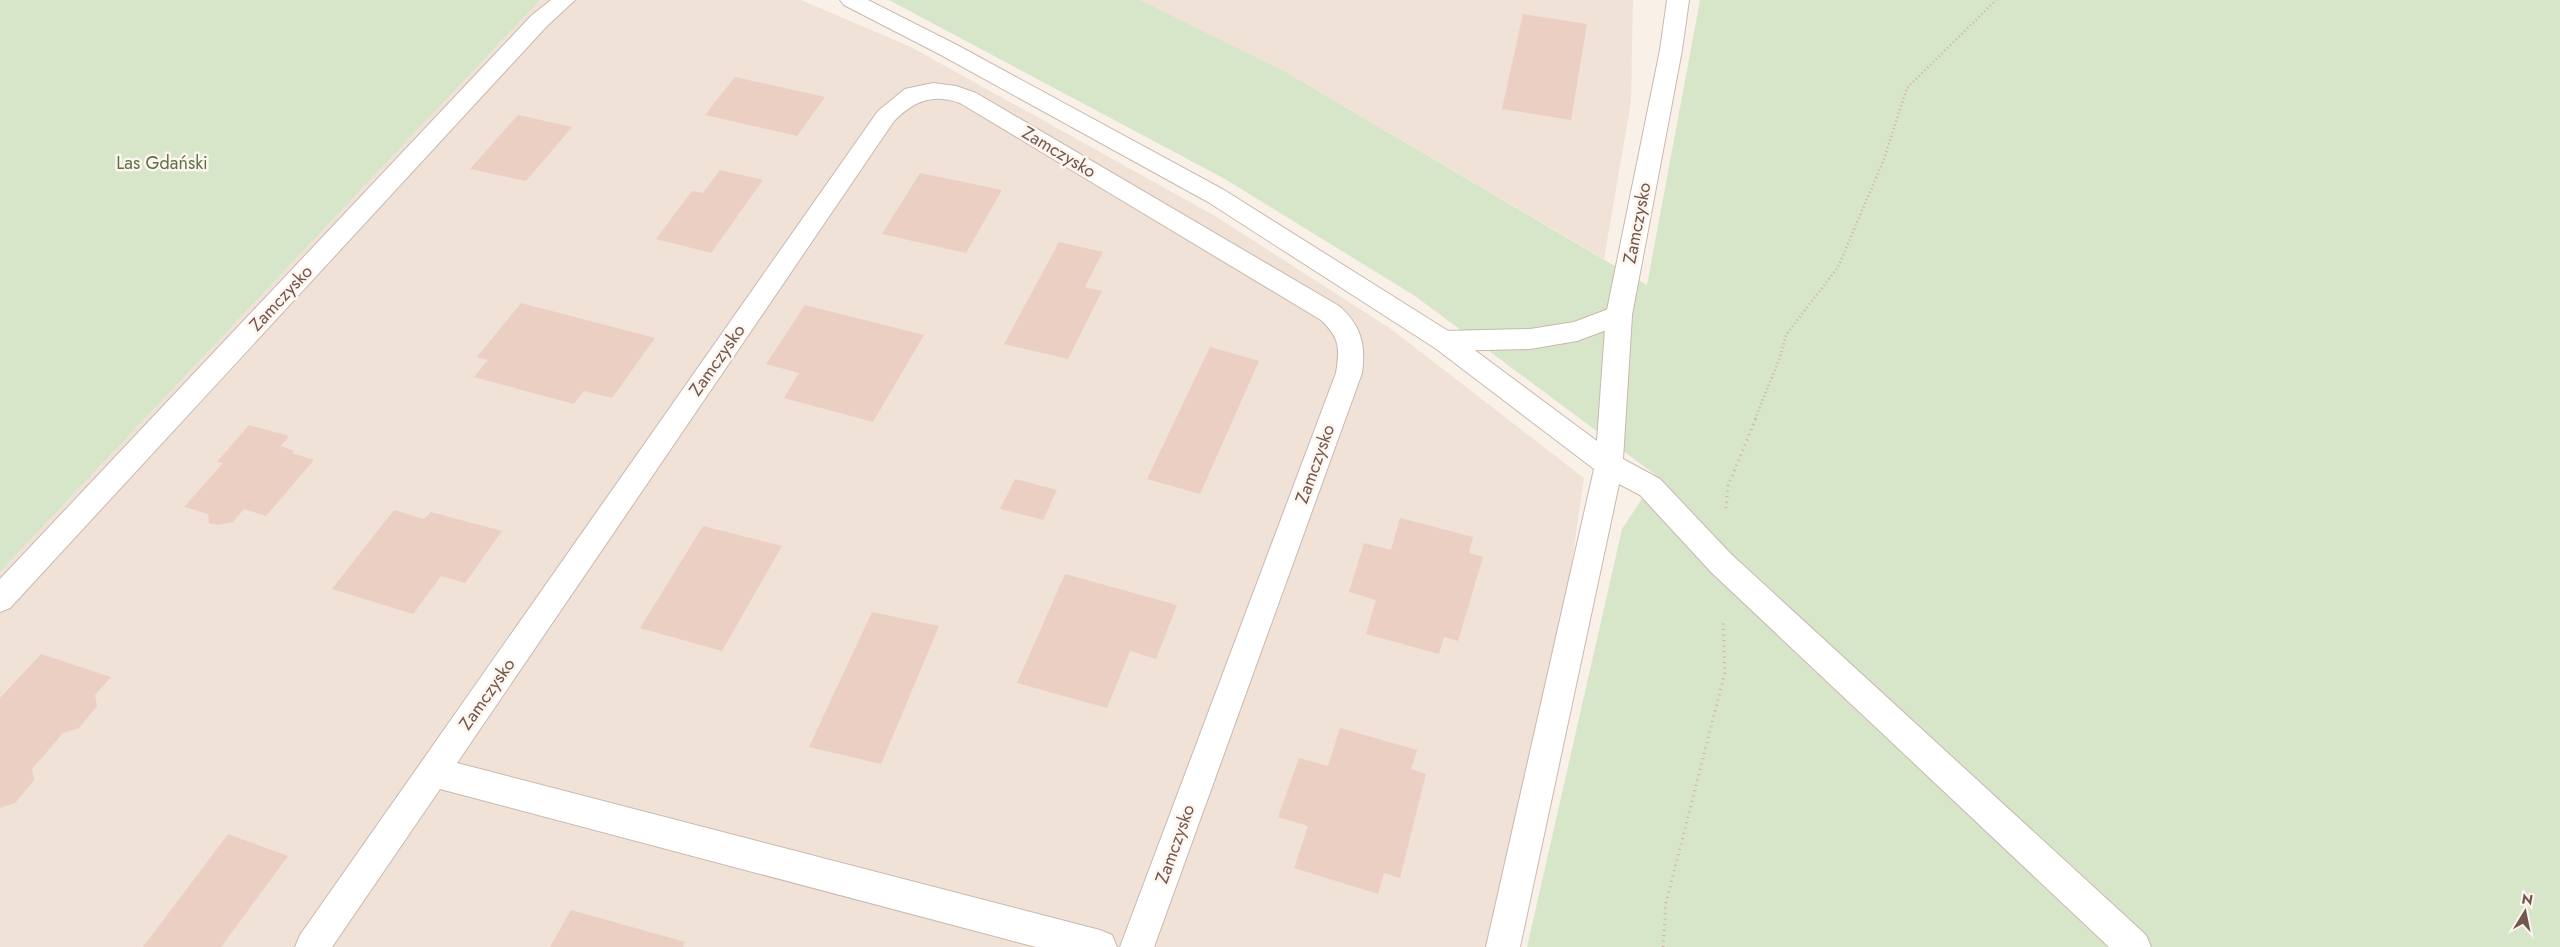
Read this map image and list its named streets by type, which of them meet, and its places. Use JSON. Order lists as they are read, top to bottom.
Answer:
{
  "streets": {
    "street": ["Zamczysko"]
  },
  "parks": ["Las Gdański"],
  "north": "top"
}
